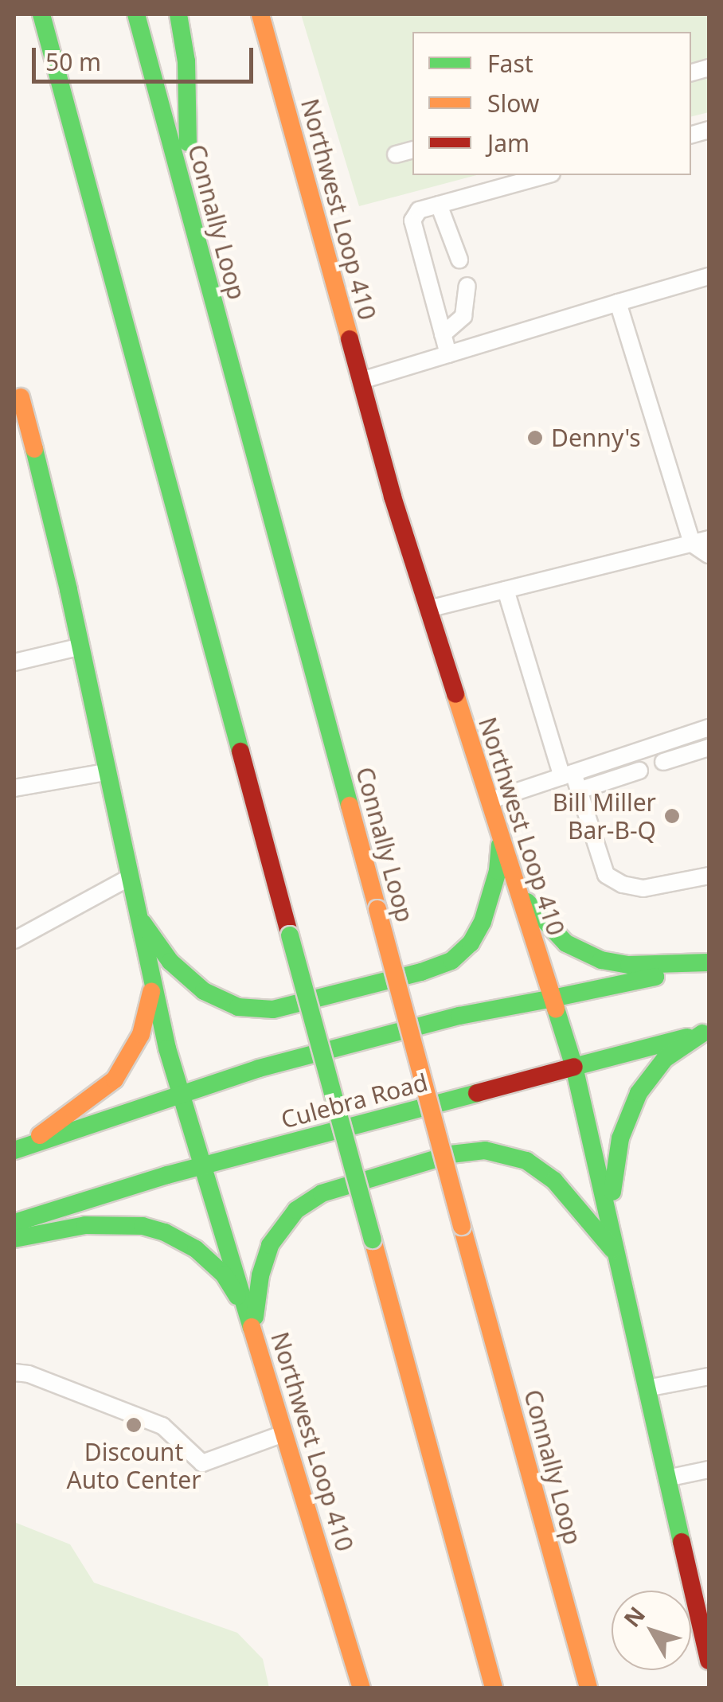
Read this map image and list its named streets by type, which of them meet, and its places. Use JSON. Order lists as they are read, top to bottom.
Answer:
{
  "streets": {
    "main road": ["Northwest Loop 410", "Connally Loop", "Culebra Road"]
  },
  "crossings": [
    ["Northwest Loop 410", "Culebra Road"]
  ],
  "places": ["Denny's", "Bill Miller Bar-B-Q", "Discount Auto Center"],
  "legend": ["Fast", "Slow", "Jam"],
  "scale_bar": "50 m",
  "north": "top left"
}
